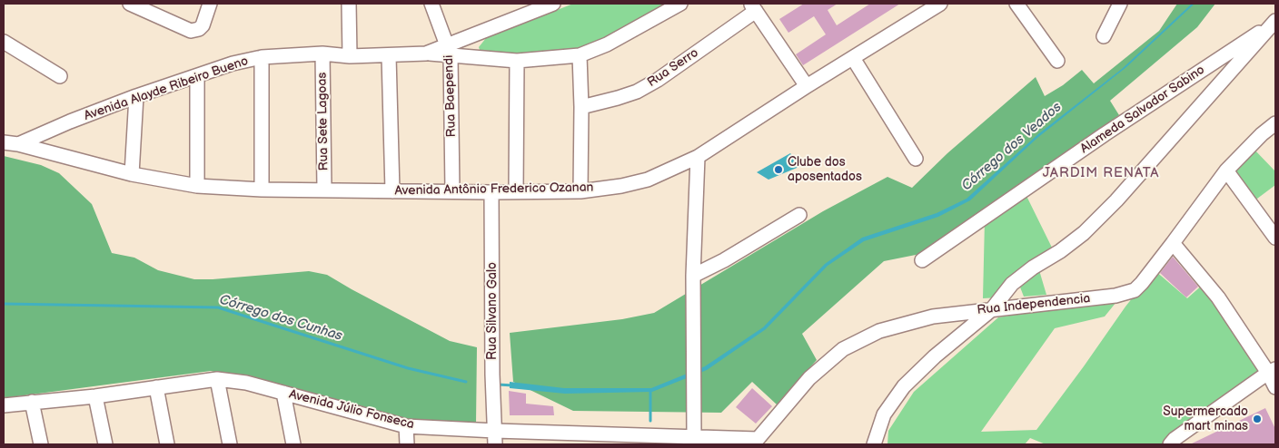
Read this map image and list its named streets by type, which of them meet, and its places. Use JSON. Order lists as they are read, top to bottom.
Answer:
{
  "streets": {
    "street": [
      "Rua Serro",
      "Avenida Alayde Ribeiro Bueno",
      "Rua Baependi",
      "Alameda Salvador Sabino",
      "Rua Sete Lagoas",
      "Avenida Antônio Frederico Ozanan",
      "Rua Independencia",
      "Rua Silvano Galo",
      "Avenida Júlio Fonseca"
    ]
  },
  "crossings": [
    ["Avenida Alayde Ribeiro Bueno", "Rua Baependi"],
    ["Avenida Alayde Ribeiro Bueno", "Rua Sete Lagoas"],
    ["Avenida Alayde Ribeiro Bueno", "Avenida Antônio Frederico Ozanan"],
    ["Rua Baependi", "Avenida Antônio Frederico Ozanan"],
    ["Rua Sete Lagoas", "Avenida Antônio Frederico Ozanan"],
    ["Avenida Antônio Frederico Ozanan", "Rua Silvano Galo"],
    ["Rua Independencia", "Avenida Júlio Fonseca"],
    ["Rua Silvano Galo", "Avenida Júlio Fonseca"]
  ],
  "districts": ["JARDIM RENATA"],
  "water": ["Córrego dos Veados", "Córrego dos Cunhas"],
  "places": ["Clube dos aposentados", "Supermercado mart minas"]
}
